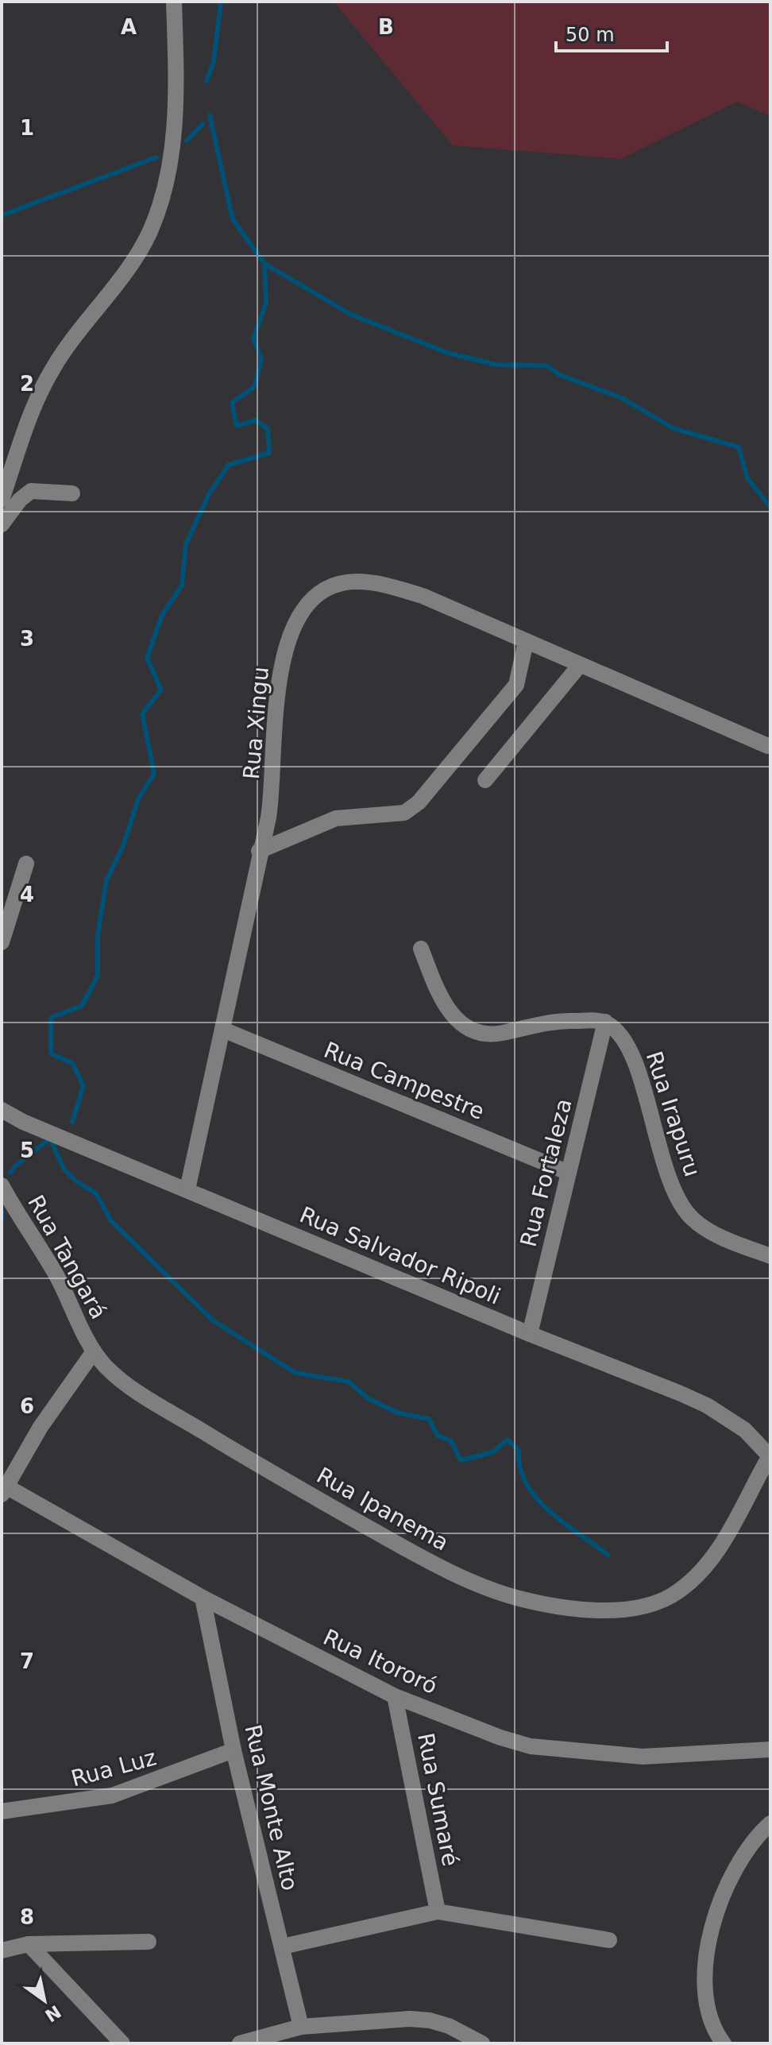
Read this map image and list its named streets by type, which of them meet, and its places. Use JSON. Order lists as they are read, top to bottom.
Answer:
{
  "streets": {
    "street": [
      "Rua Xingu",
      "Rua Campestre",
      "Rua Irapuru",
      "Rua Fortaleza",
      "Rua Salvador Ripoli",
      "Rua Tangará",
      "Rua Ipanema",
      "Rua Itororó",
      "Rua Luz",
      "Rua Sumaré",
      "Rua Monte Alto"
    ]
  },
  "crossings": [
    ["Rua Xingu", "Rua Campestre"],
    ["Rua Xingu", "Rua Salvador Ripoli"],
    ["Rua Campestre", "Rua Fortaleza"],
    ["Rua Irapuru", "Rua Fortaleza"],
    ["Rua Fortaleza", "Rua Salvador Ripoli"],
    ["Rua Salvador Ripoli", "Rua Ipanema"],
    ["Rua Tangará", "Rua Ipanema"],
    ["Rua Itororó", "Rua Sumaré"],
    ["Rua Itororó", "Rua Monte Alto"],
    ["Rua Luz", "Rua Monte Alto"]
  ],
  "scale_bar": "50 m",
  "north": "bottom right",
  "grid": {
    "columns": ["A", "B"],
    "rows": [
      "1",
      "2",
      "3",
      "4",
      "5",
      "6",
      "7",
      "8"
    ]
  }
}
